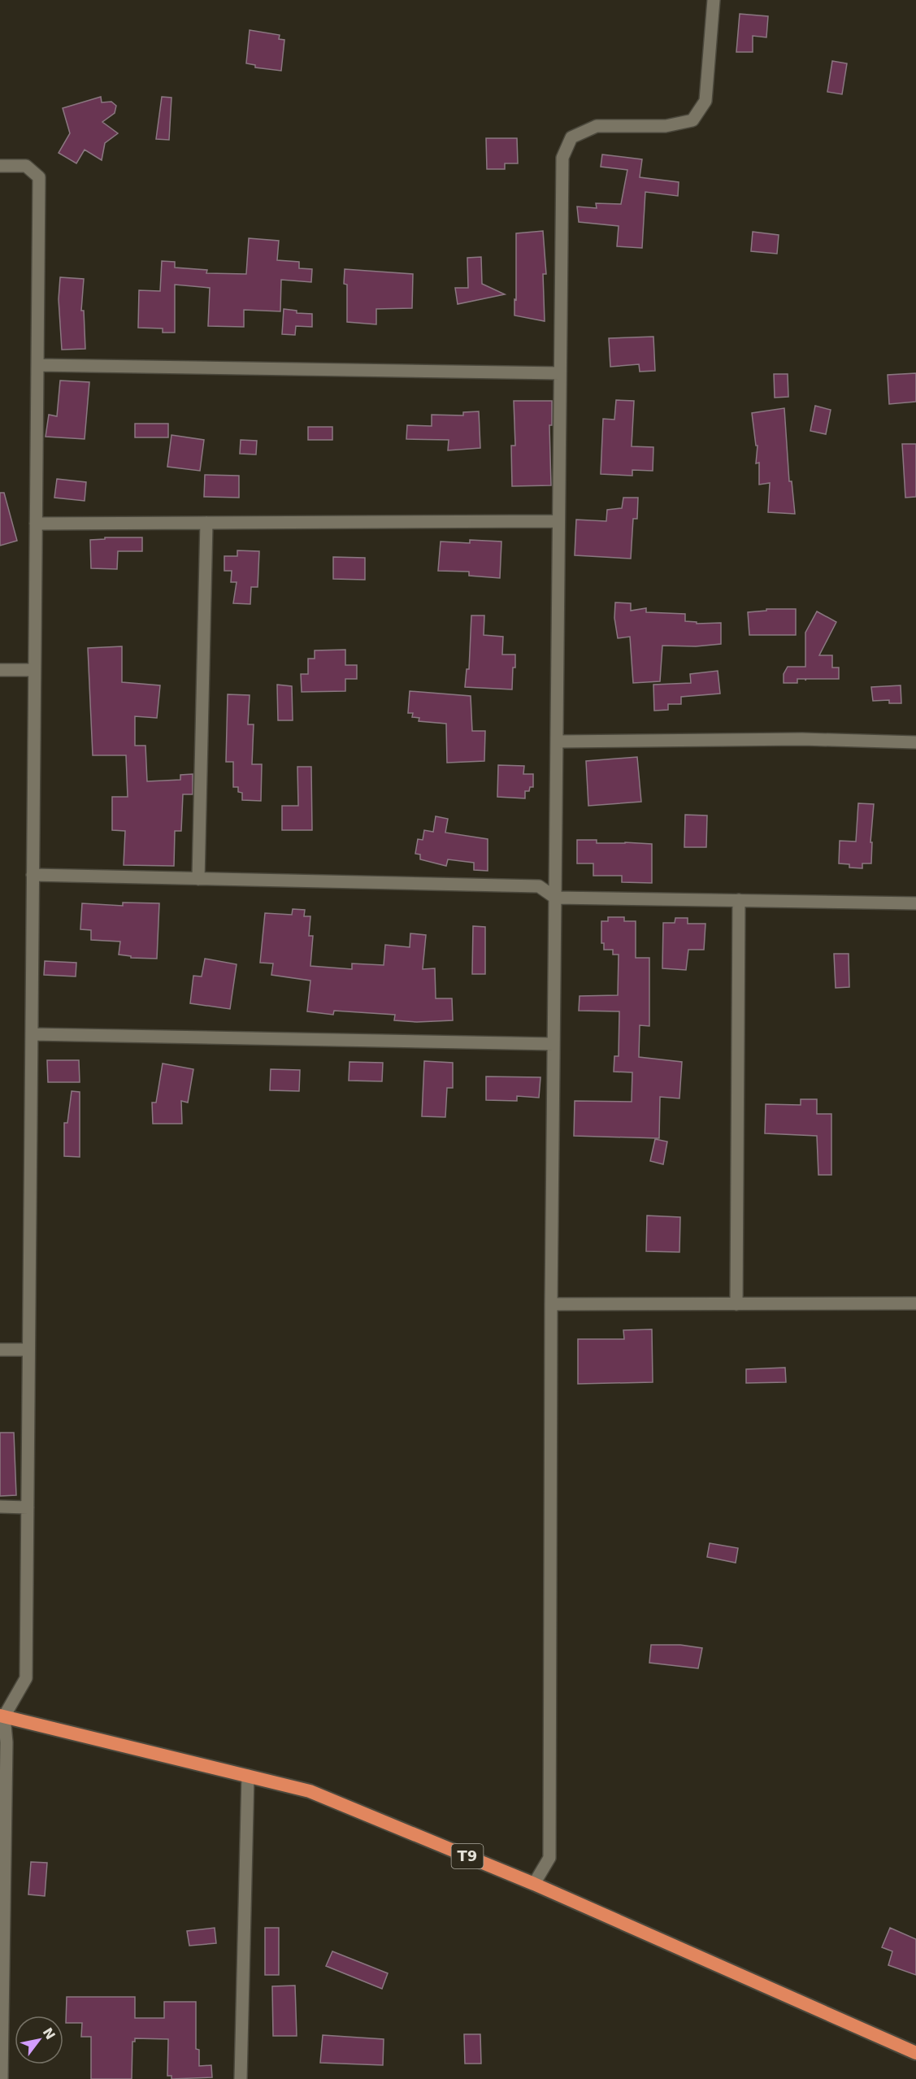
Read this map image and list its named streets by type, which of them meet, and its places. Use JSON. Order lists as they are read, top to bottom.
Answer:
{
  "streets": {
    "highway": ["T9"]
  },
  "north": "top right"
}
